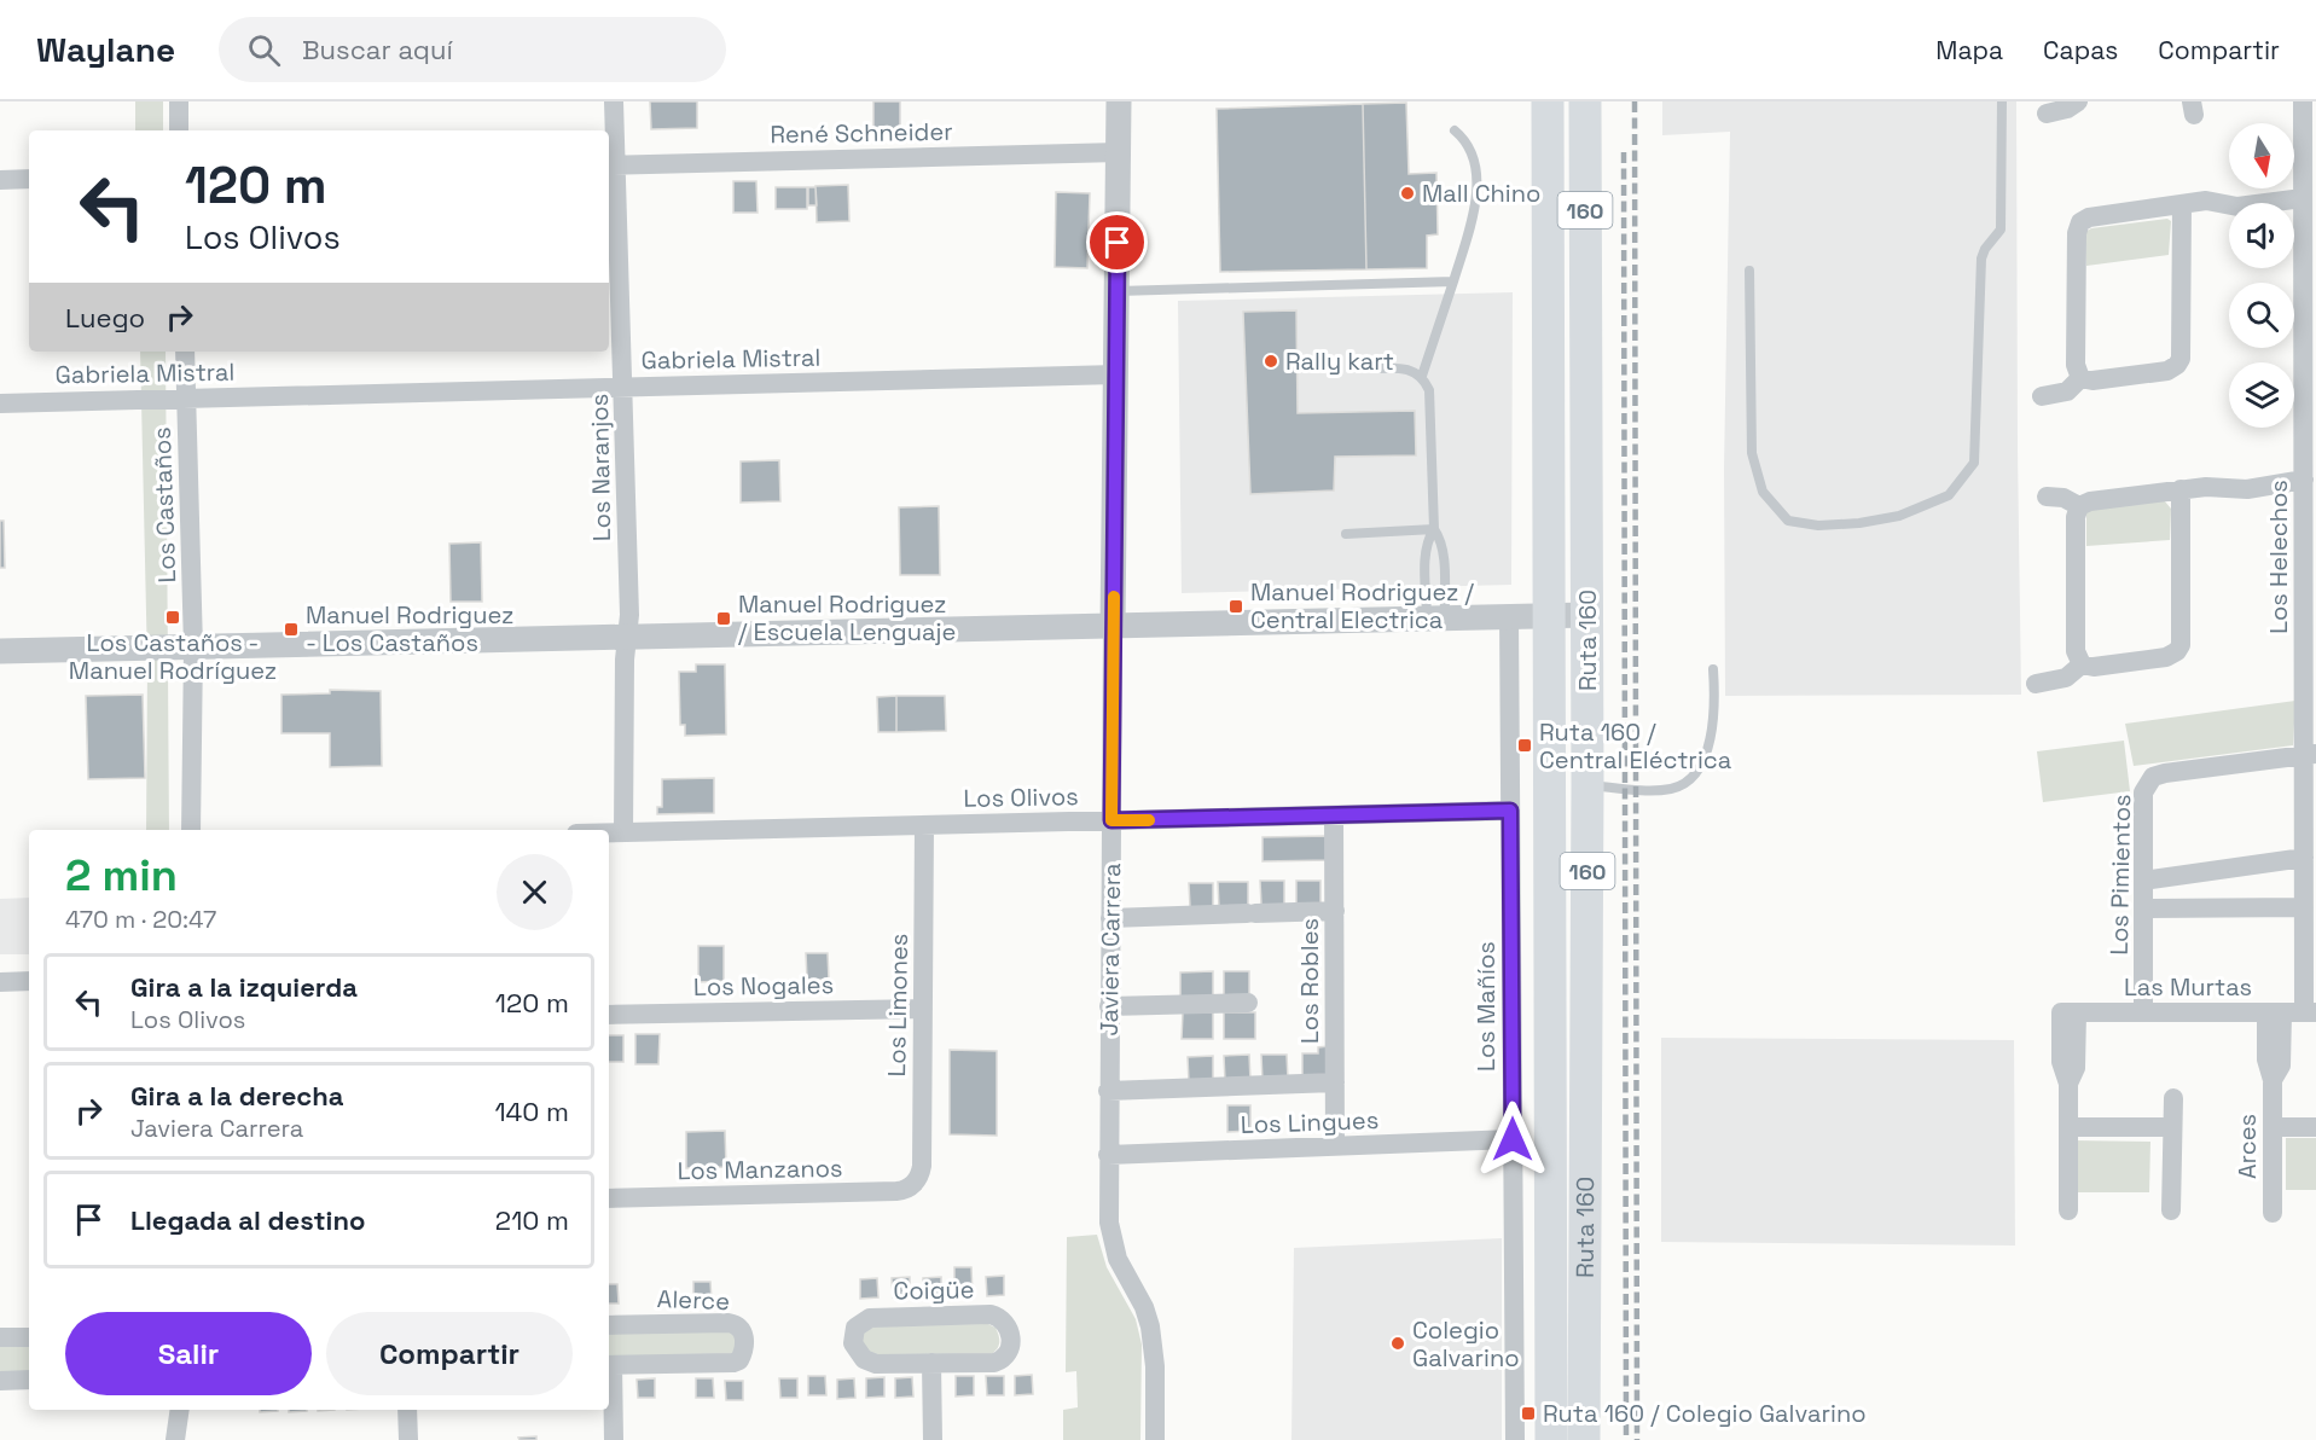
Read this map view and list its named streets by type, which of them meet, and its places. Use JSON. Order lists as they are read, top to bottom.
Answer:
{
  "streets": {
    "highway": ["160", "Ruta 160"],
    "street": [
      "René Schneider",
      "Gabriela Mistral",
      "Los Naranjos",
      "Los Castaños",
      "Los Helechos",
      "Los Olivos",
      "Los Pimientos",
      "Javiera Carrera",
      "Los Robles",
      "Los Nogales",
      "Las Murtas",
      "Los Limones",
      "Los Mañíos",
      "Los Lingues",
      "Arces",
      "Los Manzanos",
      "Coigüe",
      "Alerce"
    ]
  },
  "crossings": [
    ["René Schneider", "Los Naranjos"],
    ["René Schneider", "Javiera Carrera"],
    ["Gabriela Mistral", "Los Naranjos"],
    ["Gabriela Mistral", "Los Castaños"],
    ["Gabriela Mistral", "Javiera Carrera"],
    ["Los Naranjos", "Los Olivos"],
    ["Los Helechos", "Los Pimientos"],
    ["Los Helechos", "Las Murtas"],
    ["Los Olivos", "Javiera Carrera"],
    ["Los Olivos", "Los Robles"],
    ["Los Olivos", "Los Limones"],
    ["Los Olivos", "Los Mañíos"],
    ["Los Pimientos", "Las Murtas"],
    ["Javiera Carrera", "Los Lingues"],
    ["Los Robles", "Los Lingues"],
    ["Los Nogales", "Los Limones"],
    ["Las Murtas", "Arces"],
    ["Los Limones", "Los Manzanos"],
    ["Los Mañíos", "Los Lingues"]
  ],
  "places": {
    "other": ["Mall Chino", "Rally kart", "Colegio Galvarino"],
    "transit": [
      "Manuel Rodriguez / Central Electrica",
      "Los Castaños - Manuel Rodríguez",
      "Manuel Rodriguez / Escuela Lenguaje",
      "Manuel Rodriguez - Los Castaños",
      "Ruta 160 / Central Eléctrica",
      "Ruta 160 / Colegio Galvarino"
    ]
  },
  "north": "bottom",
  "page": {
    "header": "Waylane",
    "search": "Buscar aquí",
    "nav": ["Mapa", "Capas", "Compartir"],
    "turn": ["120 m", "Los Olivos"],
    "then": "Luego",
    "heading": ["2 min", "470 m · 20:47"],
    "list": [
      {
        "name": "Gira a la izquierda",
        "note": "Los Olivos",
        "value": "120 m"
      },
      {
        "name": "Gira a la derecha",
        "note": "Javiera Carrera",
        "value": "140 m"
      },
      {
        "name": "Llegada al destino",
        "value": "210 m"
      }
    ],
    "buttons": ["Salir", "Compartir"]
  }
}
